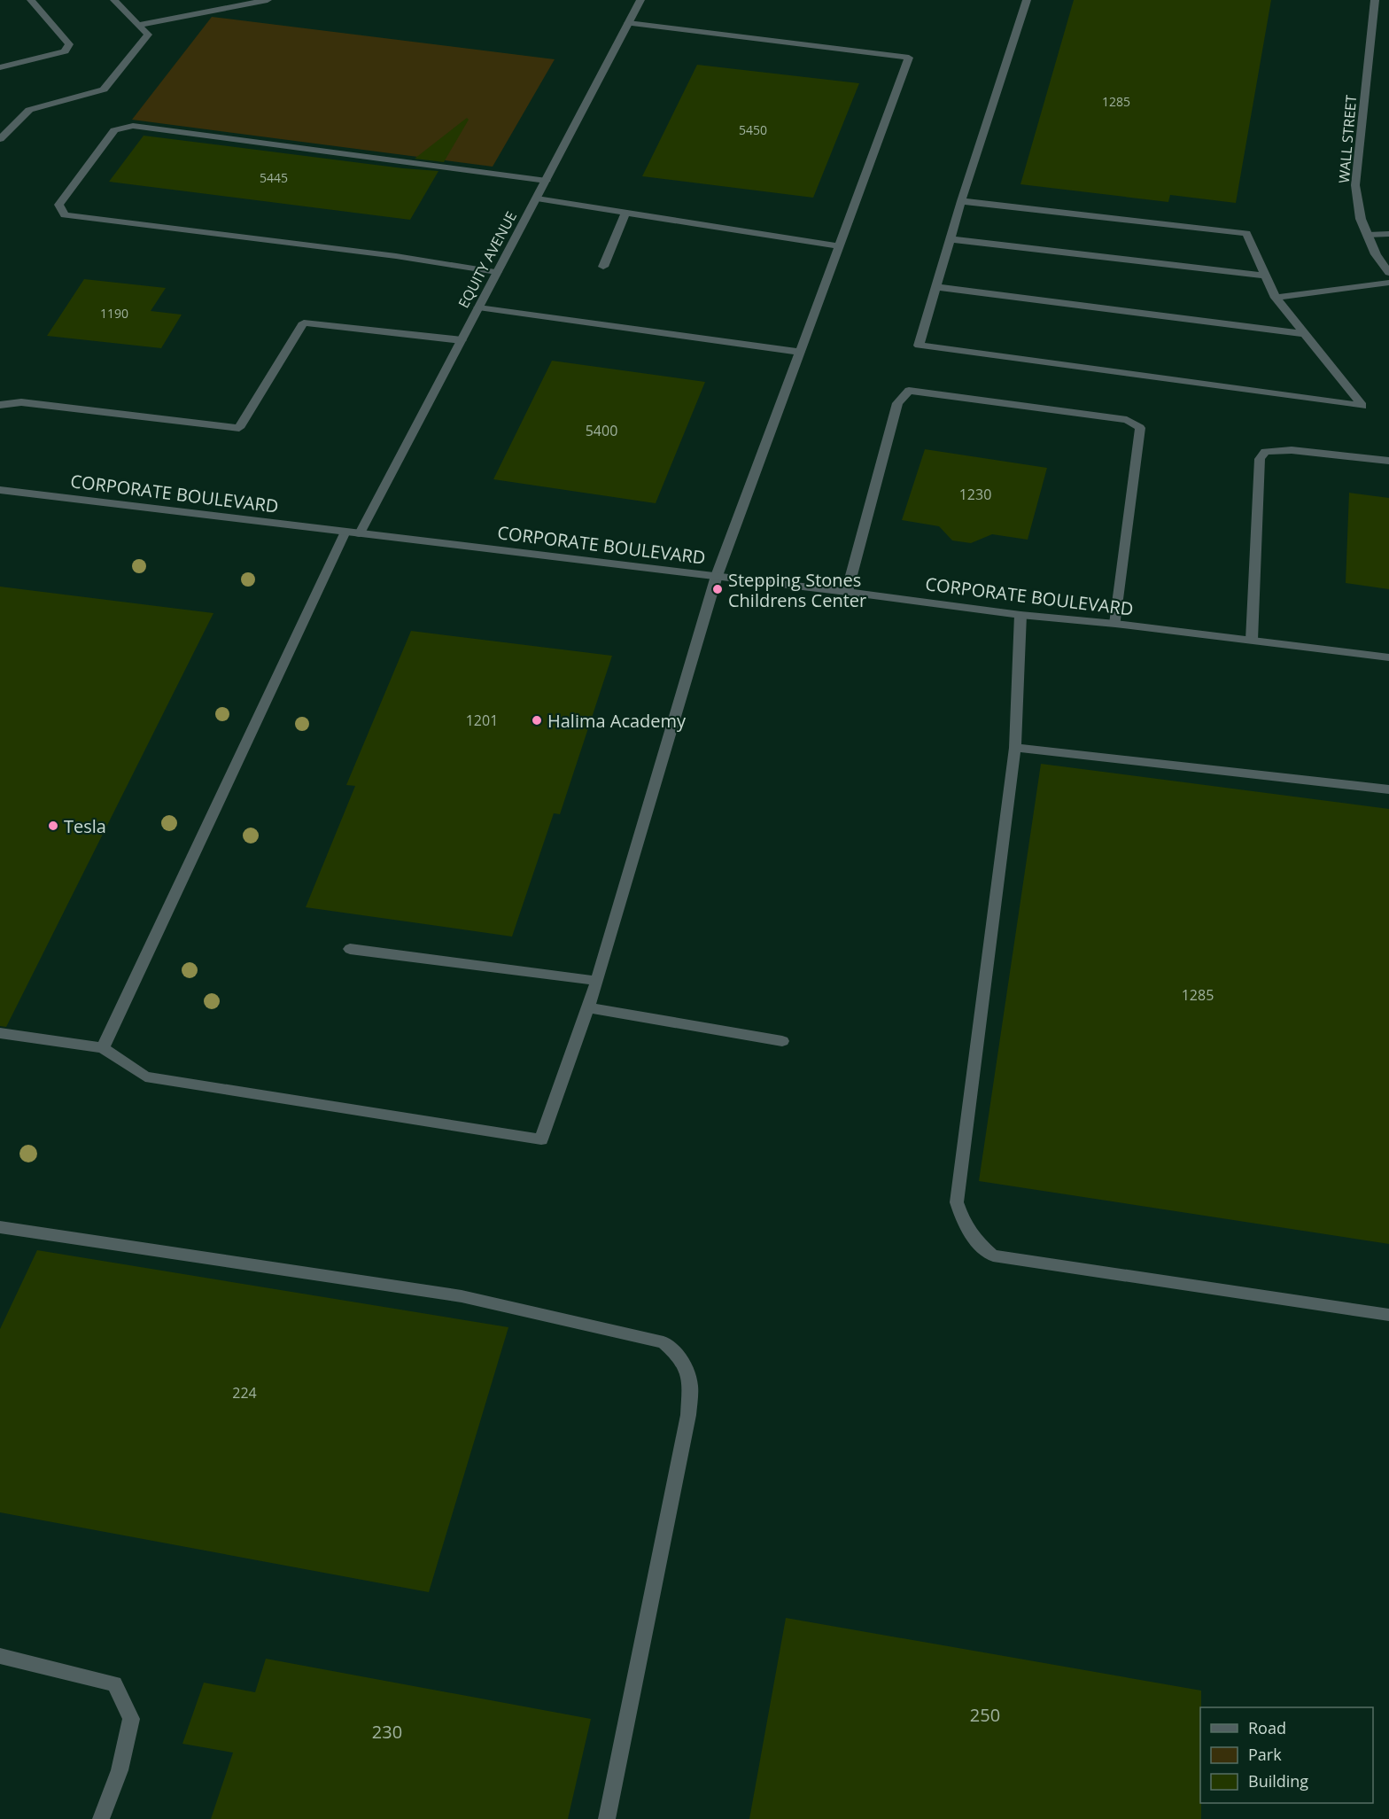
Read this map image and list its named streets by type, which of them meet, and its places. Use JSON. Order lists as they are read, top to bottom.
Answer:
{
  "streets": {
    "street": ["WALL STREET", "EQUITY AVENUE", "CORPORATE BOULEVARD"]
  },
  "crossings": [
    ["EQUITY AVENUE", "CORPORATE BOULEVARD"]
  ],
  "places": ["Stepping Stones Childrens Center", "Halima Academy", "Tesla"],
  "house_numbers": [
    "1285",
    "5450",
    "5445",
    "1190",
    "5400",
    "1230",
    "1201",
    "1285",
    "224",
    "250",
    "230"
  ],
  "legend": ["Road", "Park", "Building"]
}
